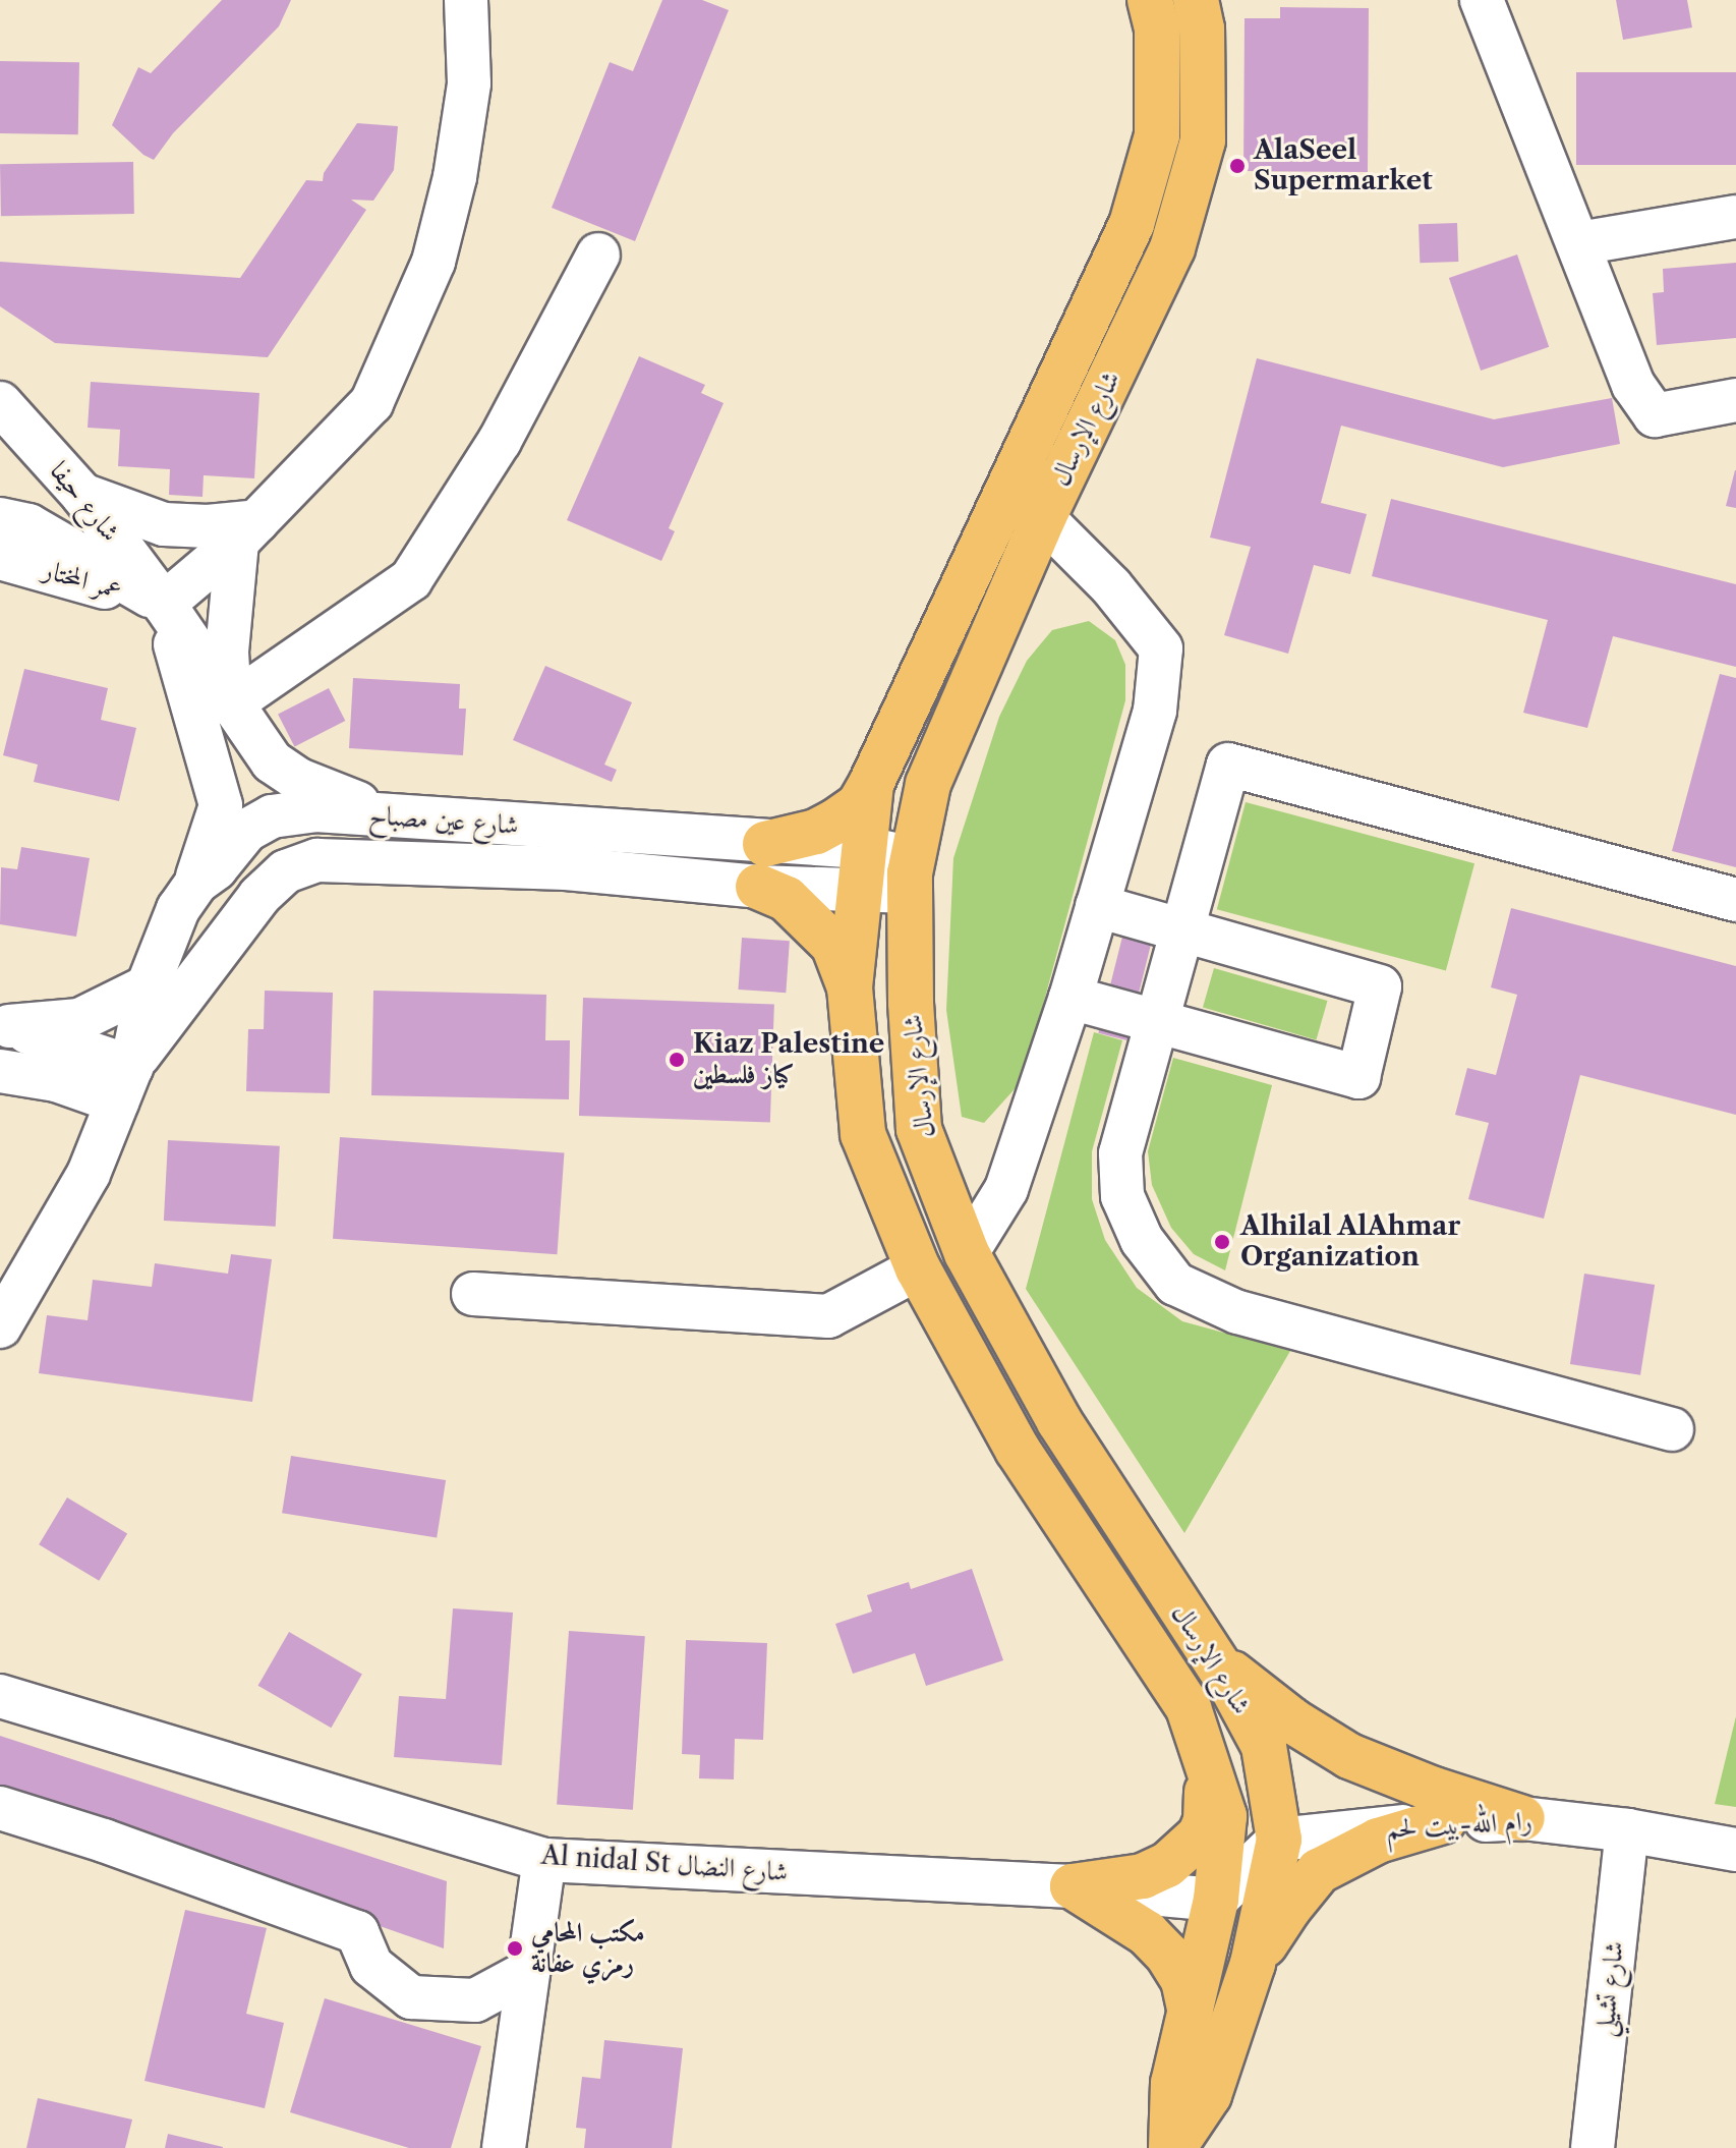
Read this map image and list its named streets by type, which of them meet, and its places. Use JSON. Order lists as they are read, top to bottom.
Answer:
{
  "streets": {
    "main road": ["شارع الإرسال"],
    "street": [
      "شارع حيفا",
      "عمر المختار",
      "شارع عين مصباح",
      "رام الله-بيت لحم",
      "Al nidal St شارع النضال",
      "شارع تشيلي"
    ]
  },
  "crossings": [
    ["شارع الإرسال", "شارع عين مصباح"],
    ["شارع الإرسال", "رام الله-بيت لحم"],
    ["شارع الإرسال", "Al nidal St شارع النضال"],
    ["شارع حيفا", "عمر المختار"],
    ["شارع حيفا", "شارع عين مصباح"],
    ["رام الله-بيت لحم", "شارع تشيلي"]
  ],
  "places": [
    "AlaSeel Supermarket",
    "Kiaz Palestine كياز فلسطين",
    "Alhilal AlAhmar Organization",
    "مكتب المحامي رمزي عفانة"
  ]
}
